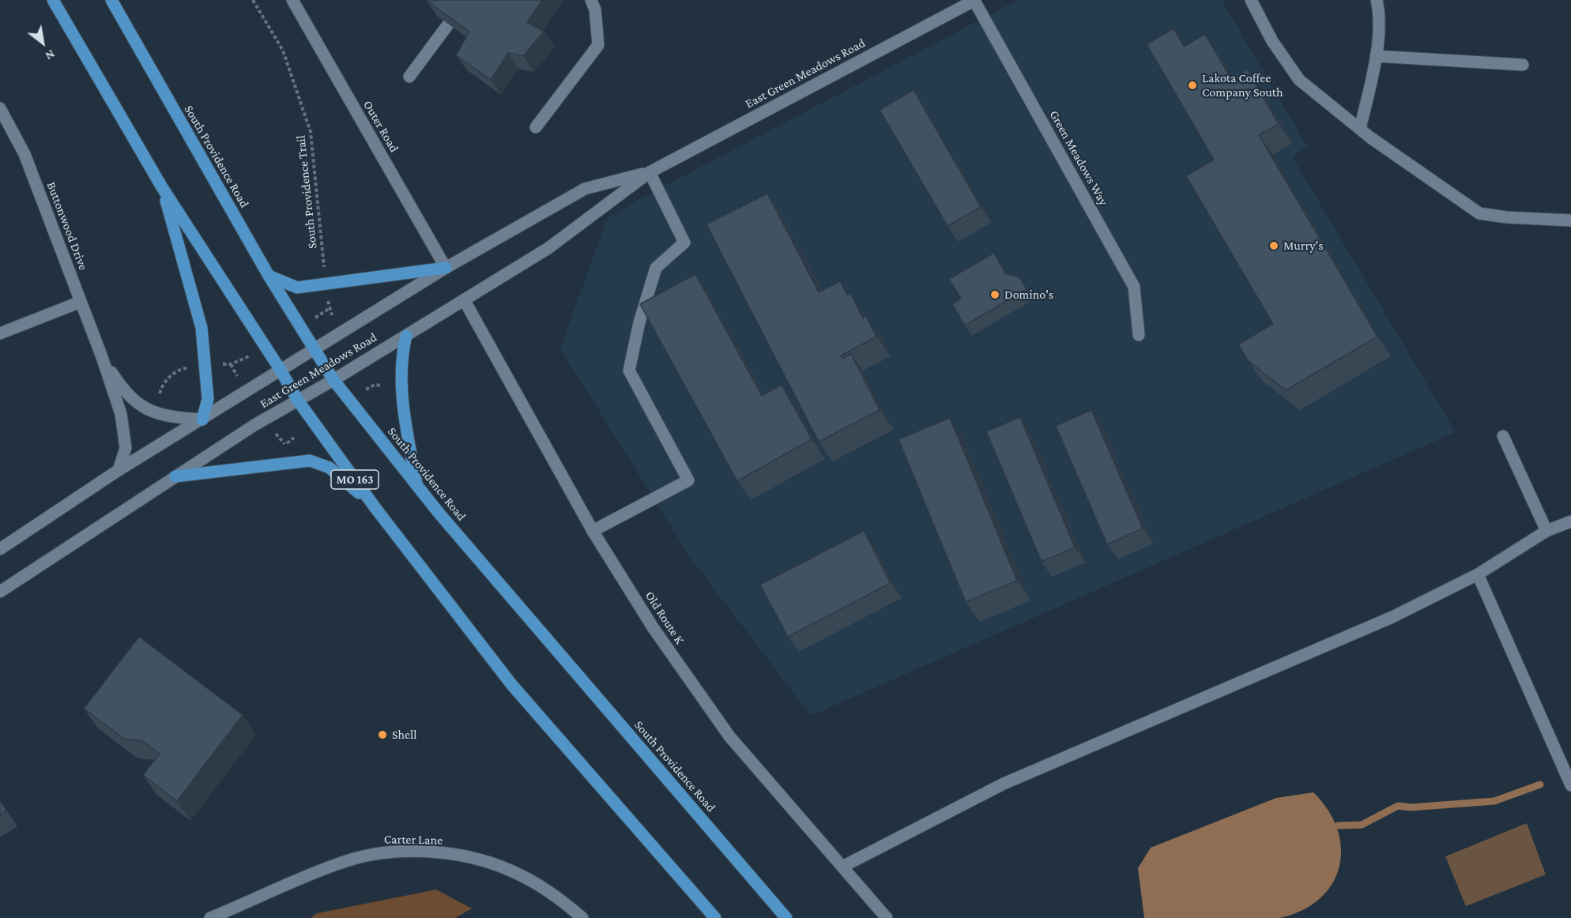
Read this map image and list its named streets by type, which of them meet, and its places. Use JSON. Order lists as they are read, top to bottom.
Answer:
{
  "streets": {
    "main road": ["South Providence Road", "MO 163"],
    "street": [
      "East Green Meadows Road",
      "Outer Road",
      "Green Meadows Way",
      "Buttonwood Drive",
      "Old Route K",
      "Carter Lane"
    ],
    "path": ["South Providence Trail"]
  },
  "crossings": [
    ["East Green Meadows Road", "Outer Road"],
    ["East Green Meadows Road", "South Providence Road"],
    ["East Green Meadows Road", "Green Meadows Way"],
    ["East Green Meadows Road", "Buttonwood Drive"],
    ["East Green Meadows Road", "MO 163"],
    ["East Green Meadows Road", "Old Route K"]
  ],
  "places": [
    "Lakota Coffee Company South",
    "Murry's",
    "Domino's",
    "Shell"
  ],
  "north": "bottom right"
}
